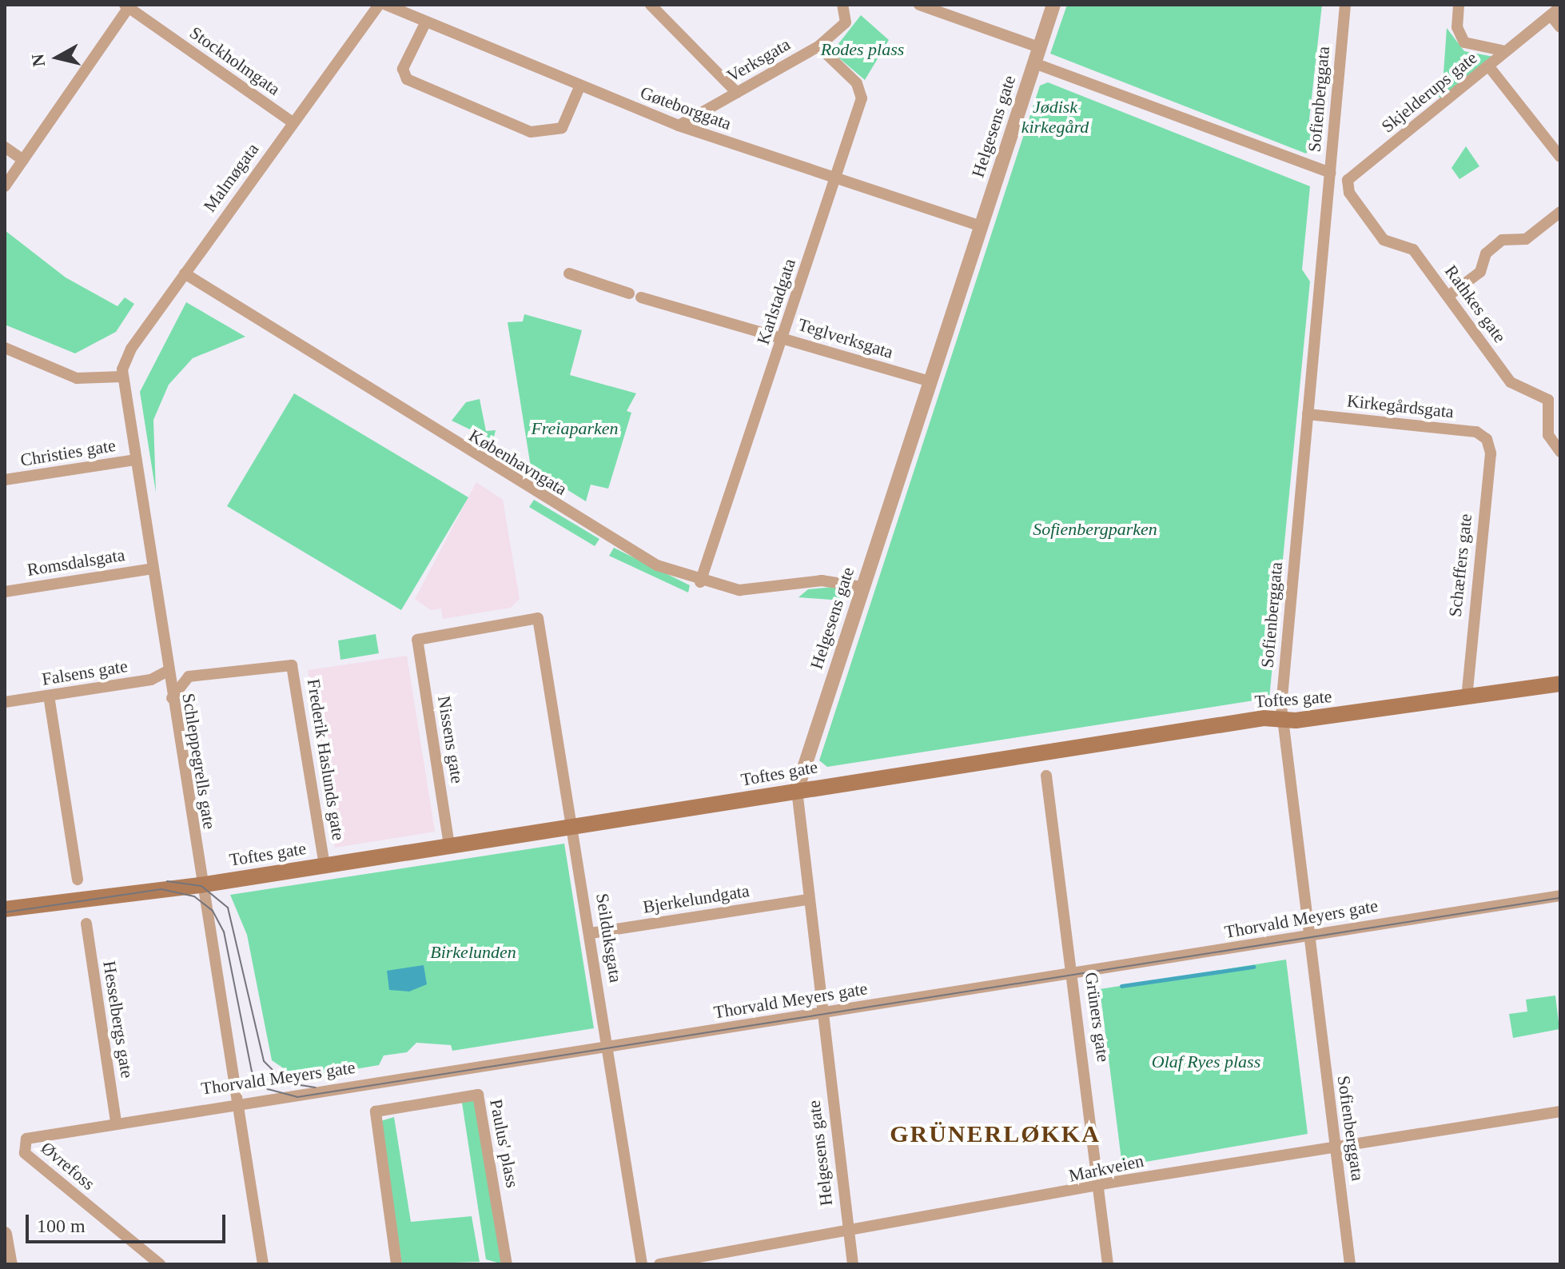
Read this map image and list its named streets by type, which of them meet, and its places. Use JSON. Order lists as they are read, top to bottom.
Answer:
{
  "streets": {
    "main road": ["Toftes gate"],
    "street": [
      "Verksgata",
      "Stockholmgata",
      "Skjelderups gate",
      "Sofienberggata",
      "Gøteborggata",
      "Helgesens gate",
      "Malmøgata",
      "Karlstadgata",
      "Rathkes gate",
      "Teglverksgata",
      "Kirkegårdsgata",
      "Christies gate",
      "Københavngata",
      "Romsdalsgata",
      "Schæffers gate",
      "Falsens gate",
      "Nissens gate",
      "Frederik Haslunds gate",
      "Schleppegrells gate",
      "Bjerkelundgata",
      "Thorvald Meyers gate",
      "Seilduksgata",
      "Grüners gate",
      "Hesselbergs gate",
      "Paulus' plass",
      "Øvrefoss",
      "Markveien"
    ]
  },
  "crossings": [
    ["Verksgata", "Gøteborggata"],
    ["Verksgata", "Karlstadgata"],
    ["Stockholmgata", "Malmøgata"],
    ["Skjelderups gate", "Rathkes gate"],
    ["Sofienberggata", "Kirkegårdsgata"],
    ["Sofienberggata", "Toftes gate"],
    ["Sofienberggata", "Thorvald Meyers gate"],
    ["Sofienberggata", "Markveien"],
    ["Gøteborggata", "Helgesens gate"],
    ["Gøteborggata", "Karlstadgata"],
    ["Helgesens gate", "Teglverksgata"],
    ["Helgesens gate", "Københavngata"],
    ["Helgesens gate", "Toftes gate"],
    ["Helgesens gate", "Bjerkelundgata"],
    ["Helgesens gate", "Thorvald Meyers gate"],
    ["Helgesens gate", "Markveien"],
    ["Malmøgata", "Københavngata"],
    ["Malmøgata", "Schleppegrells gate"],
    ["Karlstadgata", "Teglverksgata"],
    ["Karlstadgata", "Københavngata"],
    ["Kirkegårdsgata", "Schæffers gate"],
    ["Christies gate", "Schleppegrells gate"],
    ["Romsdalsgata", "Schleppegrells gate"],
    ["Schæffers gate", "Toftes gate"],
    ["Falsens gate", "Schleppegrells gate"],
    ["Toftes gate", "Nissens gate"],
    ["Toftes gate", "Frederik Haslunds gate"],
    ["Toftes gate", "Schleppegrells gate"],
    ["Toftes gate", "Seilduksgata"],
    ["Nissens gate", "Seilduksgata"],
    ["Frederik Haslunds gate", "Schleppegrells gate"],
    ["Schleppegrells gate", "Thorvald Meyers gate"],
    ["Bjerkelundgata", "Seilduksgata"],
    ["Thorvald Meyers gate", "Seilduksgata"],
    ["Thorvald Meyers gate", "Grüners gate"],
    ["Thorvald Meyers gate", "Hesselbergs gate"],
    ["Thorvald Meyers gate", "Øvrefoss"],
    ["Grüners gate", "Markveien"]
  ],
  "districts": ["GRÜNERLØKKA"],
  "parks": [
    "Rodes plass",
    "Jødisk kirkegård",
    "Freiaparken",
    "Sofienbergparken",
    "Birkelunden",
    "Olaf Ryes plass"
  ],
  "scale_bar": "100 m",
  "north": "left"
}
